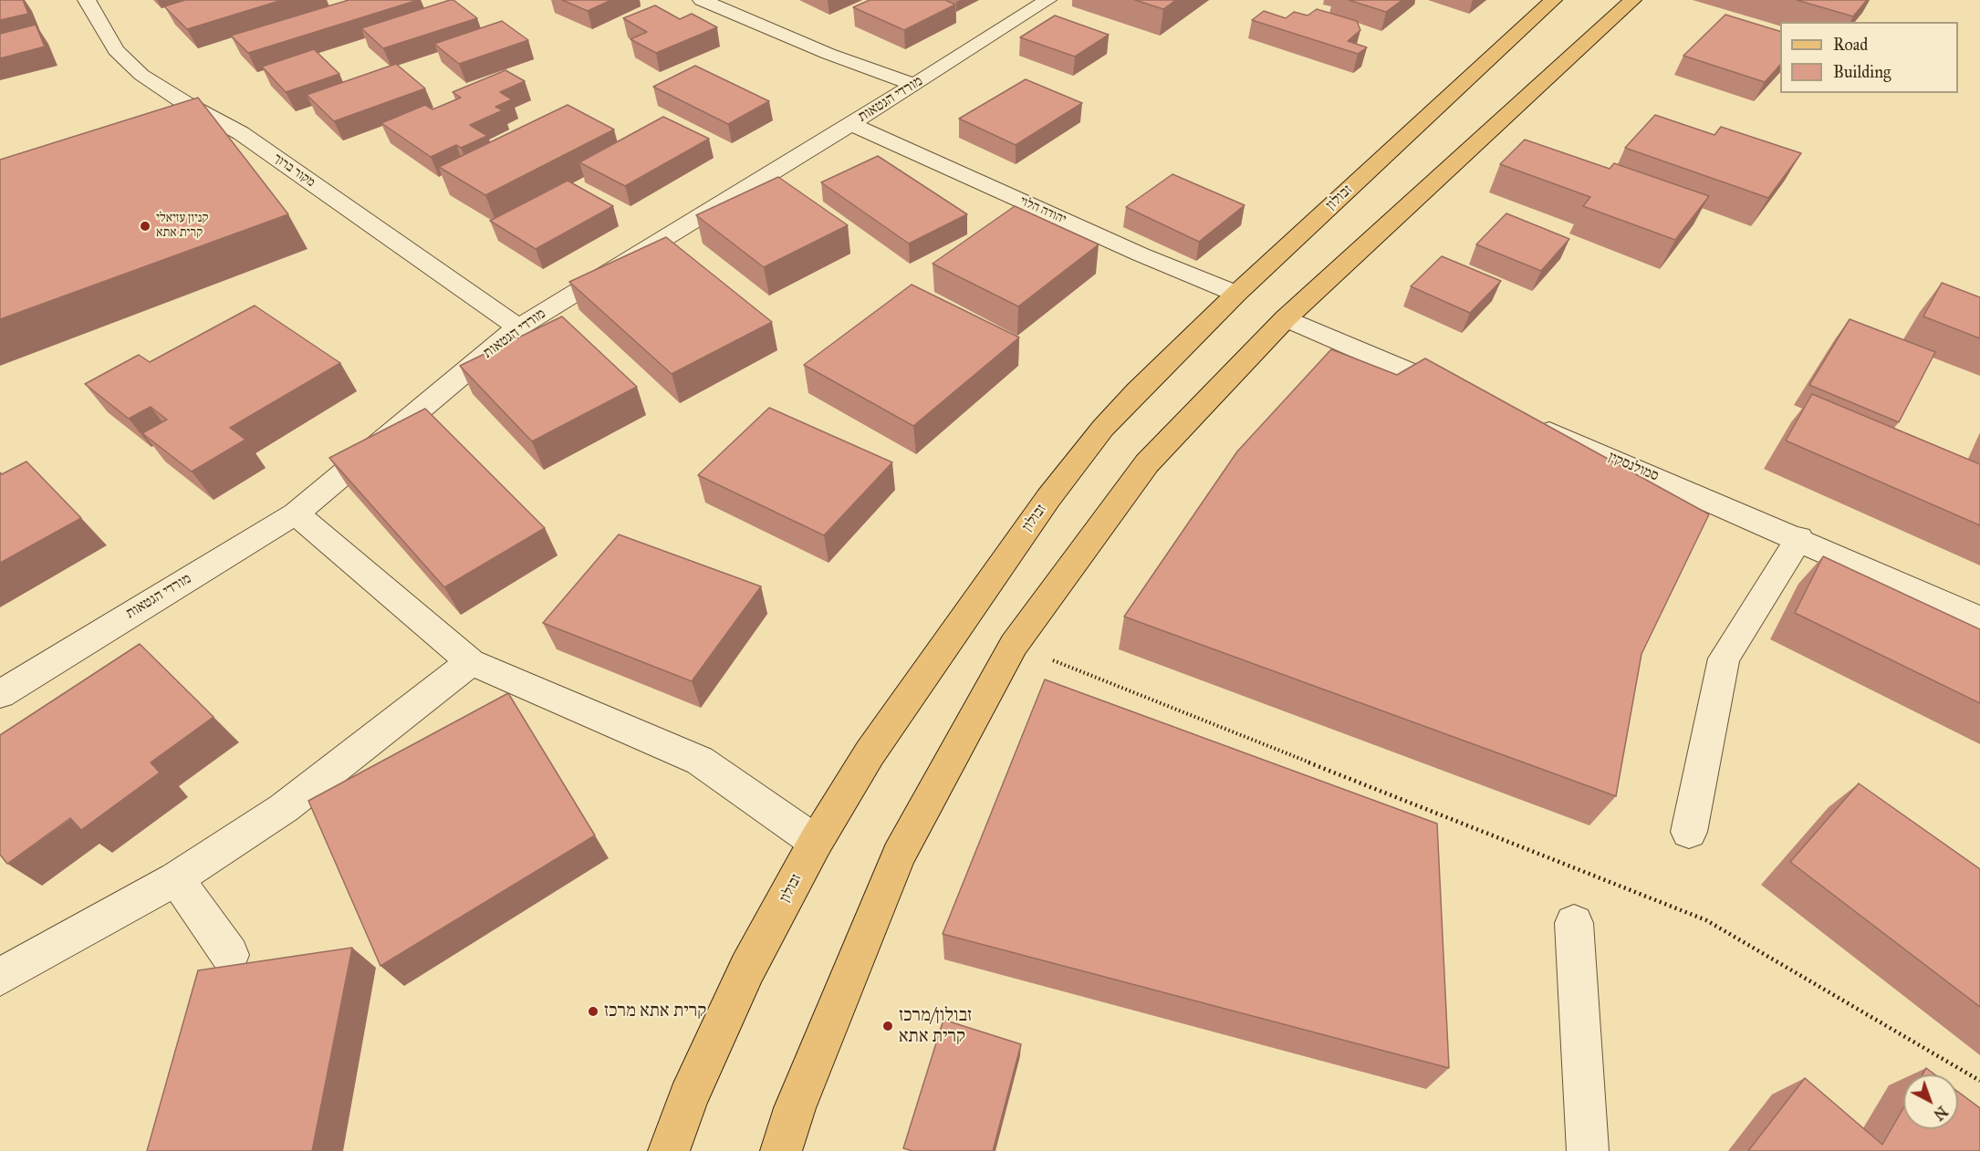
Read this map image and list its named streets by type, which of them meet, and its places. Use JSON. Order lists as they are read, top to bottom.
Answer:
{
  "streets": {
    "main road": ["זבולון"],
    "street": [
      "מורדי הגטאות",
      "מקור ברוך",
      "יהודה הלוי",
      "סמולנסקין"
    ]
  },
  "crossings": [
    ["מורדי הגטאות", "מקור ברוך"],
    ["מורדי הגטאות", "יהודה הלוי"],
    ["זבולון", "יהודה הלוי"]
  ],
  "places": ["קניון עזיאלי קרית אתא", "קרית אתא מרכז", "זבולון/מרכז קרית אתא"],
  "legend": ["Road", "Building"],
  "north": "bottom right"
}
